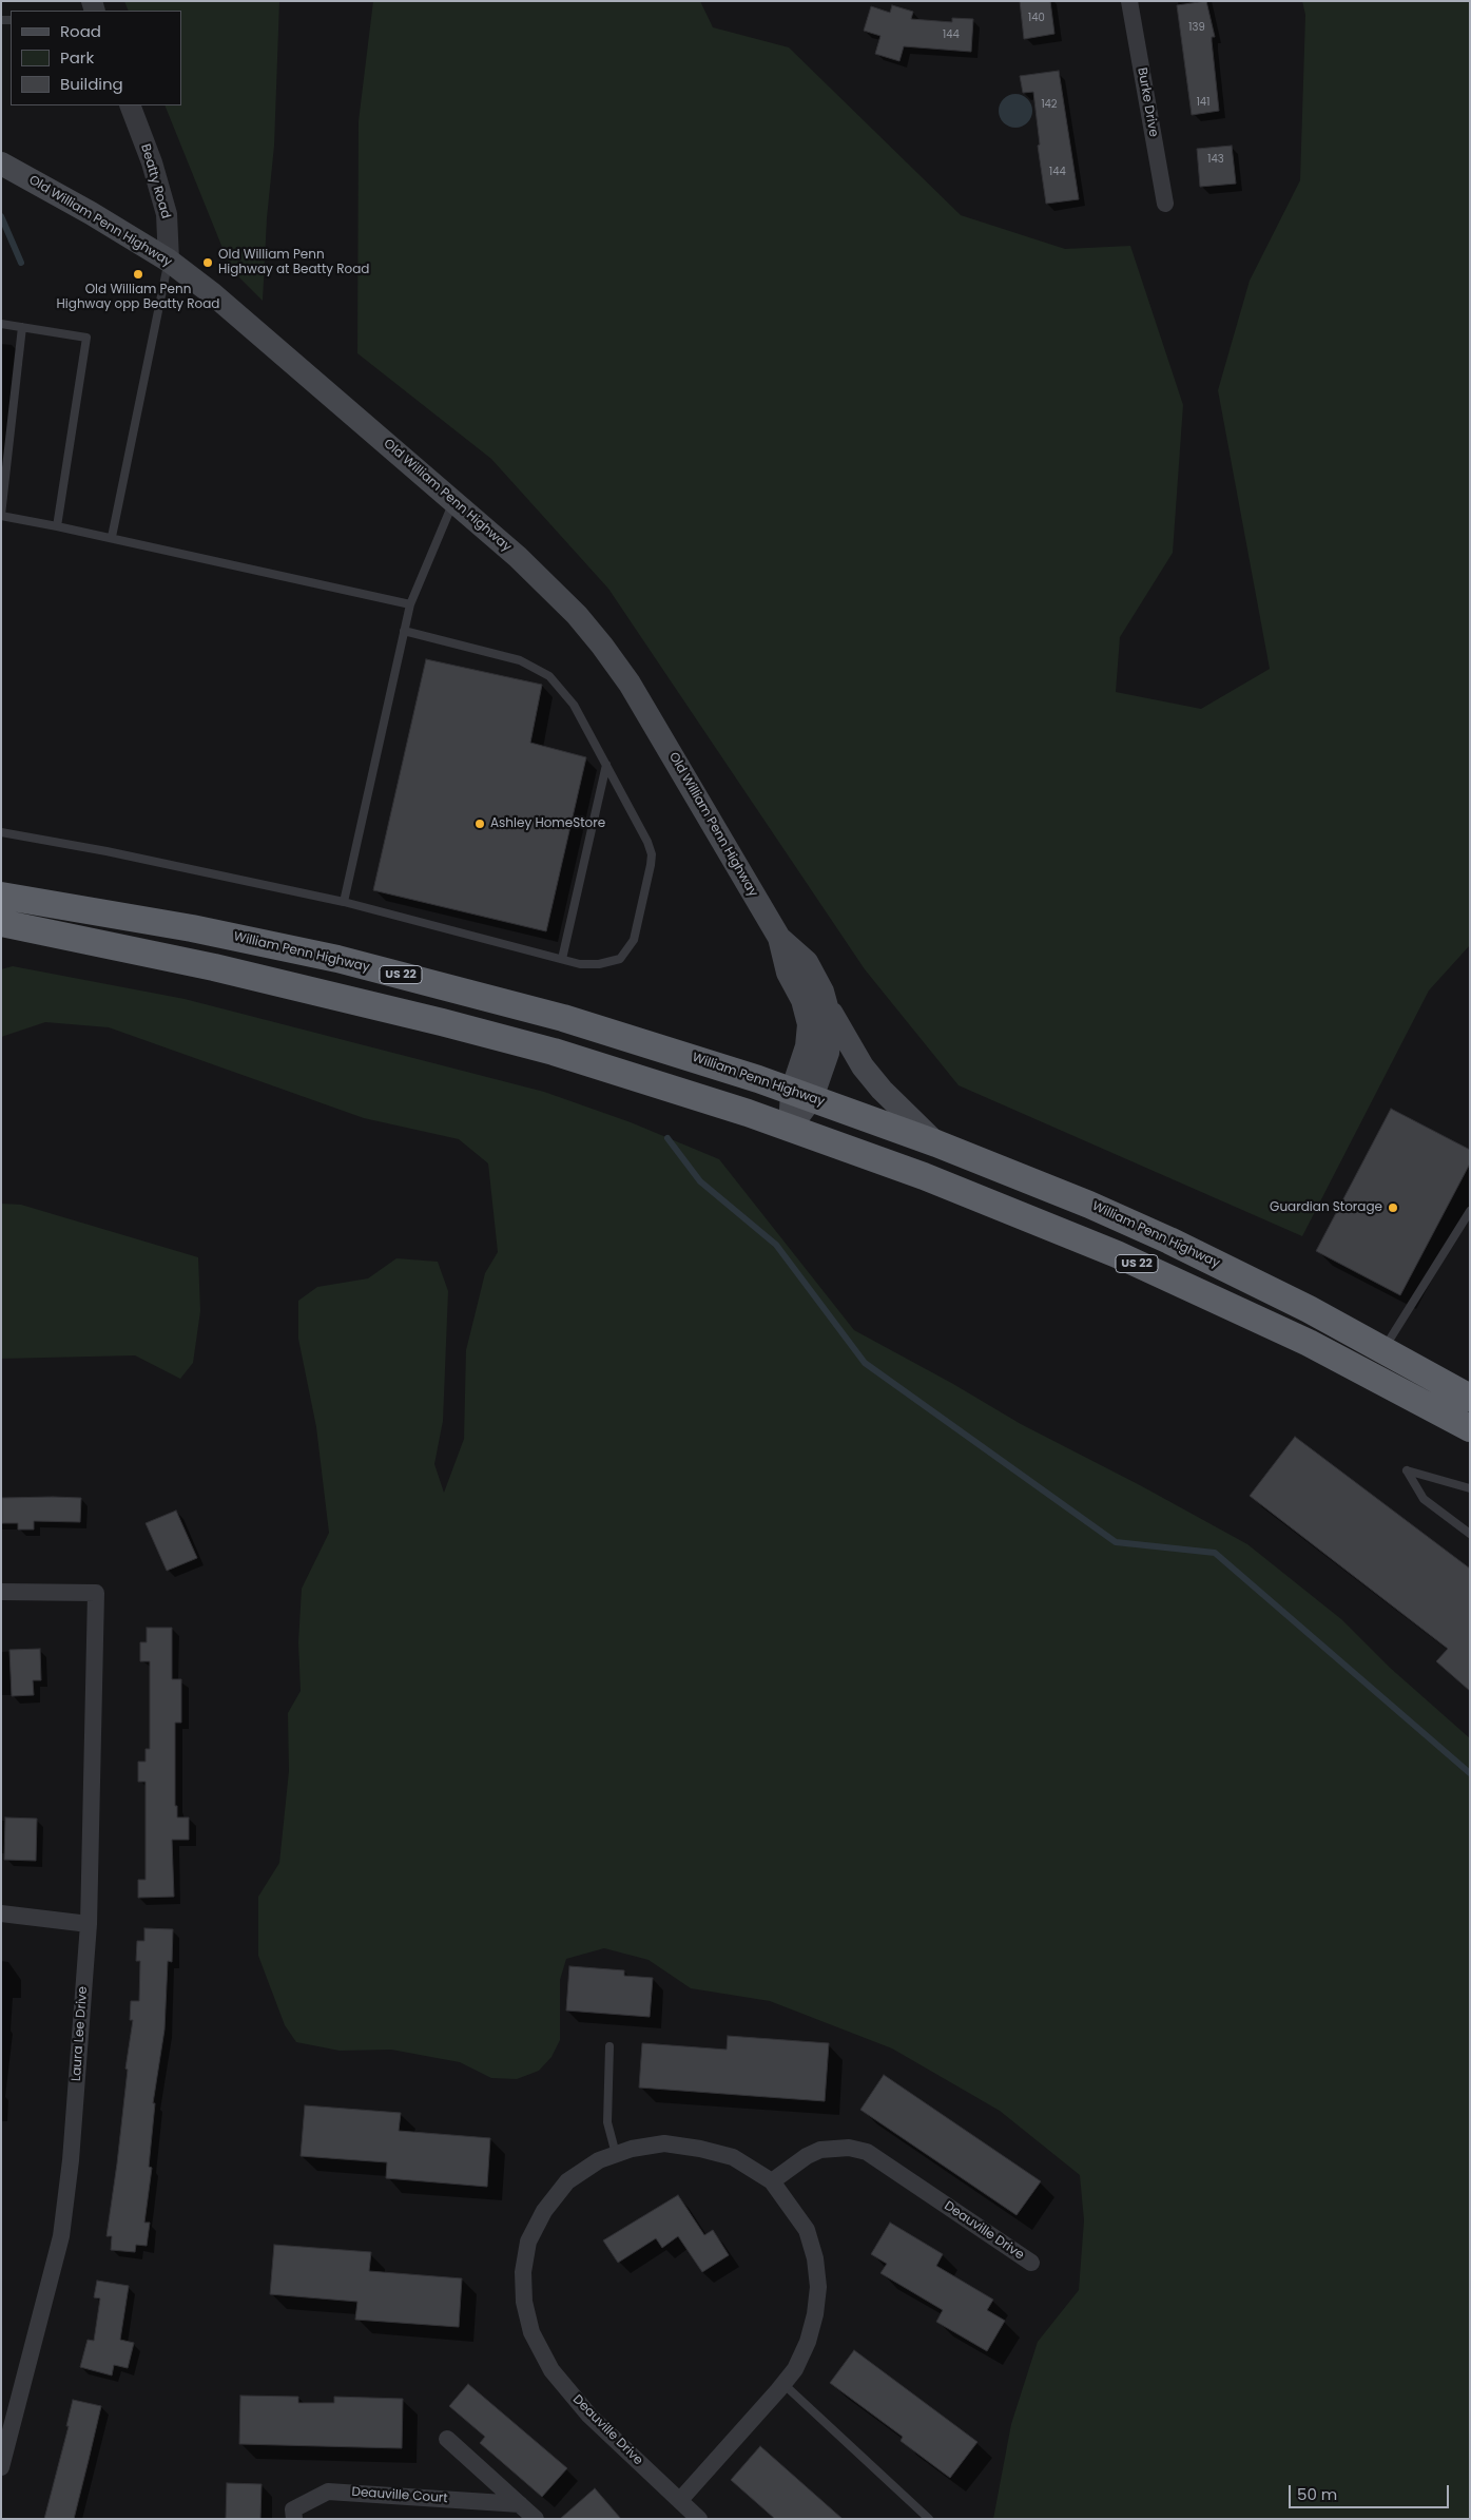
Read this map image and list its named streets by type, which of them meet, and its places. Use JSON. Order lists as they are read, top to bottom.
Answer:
{
  "streets": {
    "highway": ["William Penn Highway", "US 22"],
    "main road": ["Old William Penn Highway"],
    "street": [
      "Burke Drive",
      "Beatty Road",
      "Laura Lee Drive",
      "Deauville Drive",
      "Deauville Court"
    ]
  },
  "crossings": [
    ["Beatty Road", "Old William Penn Highway"],
    ["Old William Penn Highway", "William Penn Highway"],
    ["Old William Penn Highway", "US 22"]
  ],
  "places": [
    "Old William Penn Highway at Beatty Road",
    "Old William Penn Highway opp Beatty Road",
    "Ashley HomeStore",
    "Guardian Storage"
  ],
  "house_numbers": [
    "140",
    "139",
    "144",
    "141",
    "142",
    "143",
    "144"
  ],
  "legend": ["Road", "Park", "Building"],
  "scale_bar": "50 m"
}
